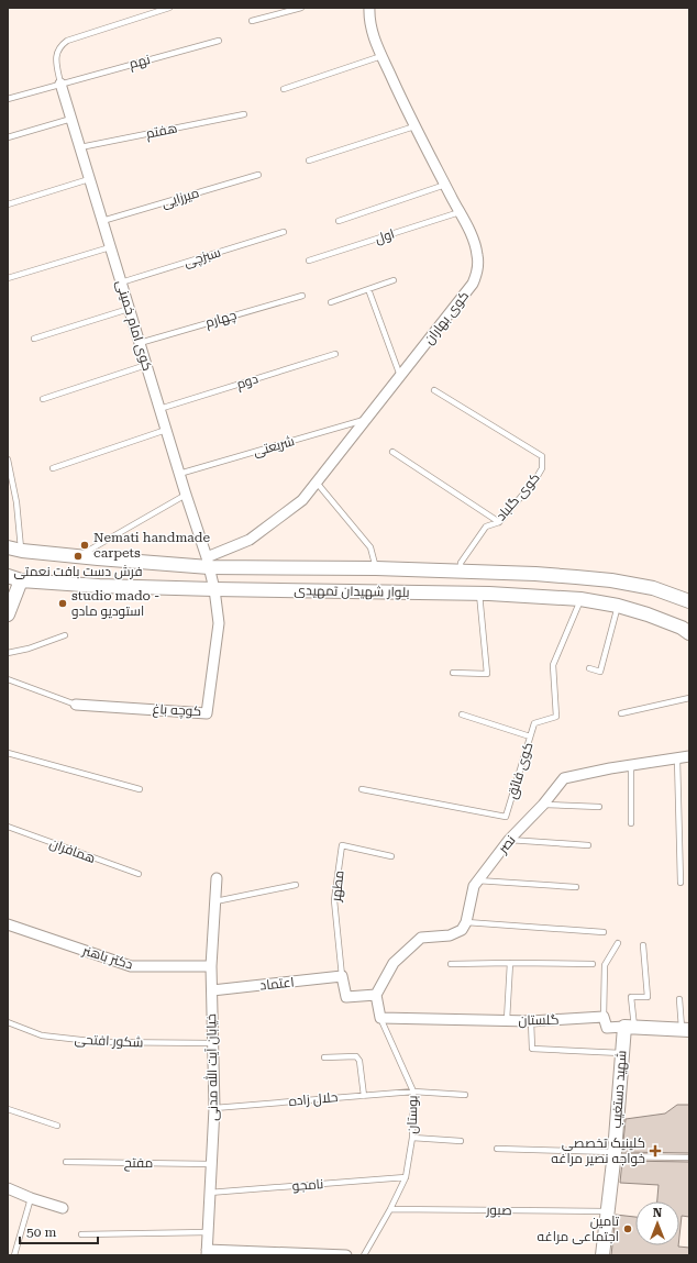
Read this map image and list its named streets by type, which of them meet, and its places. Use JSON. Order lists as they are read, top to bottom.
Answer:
{
  "streets": {
    "main road": ["بلوار شهیدان تمهیدی", "شهید دستغیب"],
    "street": [
      "کوی بهاران",
      "کوی امام خمینی",
      "کوچه باغ",
      "نصر",
      "دکتر باهنر",
      "اعتماد",
      "گلستان",
      "خیابان آیت الله مدنی",
      "بوستان"
    ],
    "lane": [
      "نهم",
      "هفتم",
      "میرزایی",
      "اول",
      "سبزچی",
      "چهارم",
      "دوم",
      "شریعتی",
      "کوی گلباد",
      "کوی فائق",
      "همافران",
      "مطهر",
      "شکور افتحی",
      "حلال زاده",
      "مفتح",
      "نامجو",
      "صبور"
    ]
  },
  "crossings": [
    ["نهم", "کوی امام خمینی"],
    ["هفتم", "کوی امام خمینی"],
    ["میرزایی", "کوی امام خمینی"],
    ["اول", "کوی بهاران"],
    ["سبزچی", "کوی امام خمینی"],
    ["کوی بهاران", "کوی امام خمینی"],
    ["کوی بهاران", "شریعتی"],
    ["کوی بهاران", "بلوار شهیدان تمهیدی"],
    ["چهارم", "کوی امام خمینی"],
    ["کوی امام خمینی", "دوم"],
    ["کوی امام خمینی", "شریعتی"],
    ["کوی امام خمینی", "بلوار شهیدان تمهیدی"],
    ["کوی امام خمینی", "کوچه باغ"],
    ["کوی گلباد", "بلوار شهیدان تمهیدی"],
    ["بلوار شهیدان تمهیدی", "کوچه باغ"],
    ["بلوار شهیدان تمهیدی", "کوی فائق"],
    ["مطهر", "اعتماد"],
    ["دکتر باهنر", "خیابان آیت الله مدنی"],
    ["اعتماد", "خیابان آیت الله مدنی"],
    ["گلستان", "بوستان"],
    ["شکور افتحی", "خیابان آیت الله مدنی"],
    ["خیابان آیت الله مدنی", "حلال زاده"],
    ["خیابان آیت الله مدنی", "مفتح"],
    ["خیابان آیت الله مدنی", "نامجو"],
    ["شهید دستغیب", "صبور"],
    ["حلال زاده", "بوستان"],
    ["بوستان", "نامجو"],
    ["بوستان", "صبور"]
  ],
  "places": {
    "other": [
      "Nemati handmade carpets",
      "فرش دست بافت نعمتی",
      "studio mado - استودیو مادو",
      "تامین اجتماعی مراغه"
    ],
    "health": ["کلینیک تخصصی خواجه نصیر مراغه"]
  },
  "scale_bar": "50 m",
  "north": "top"
}
